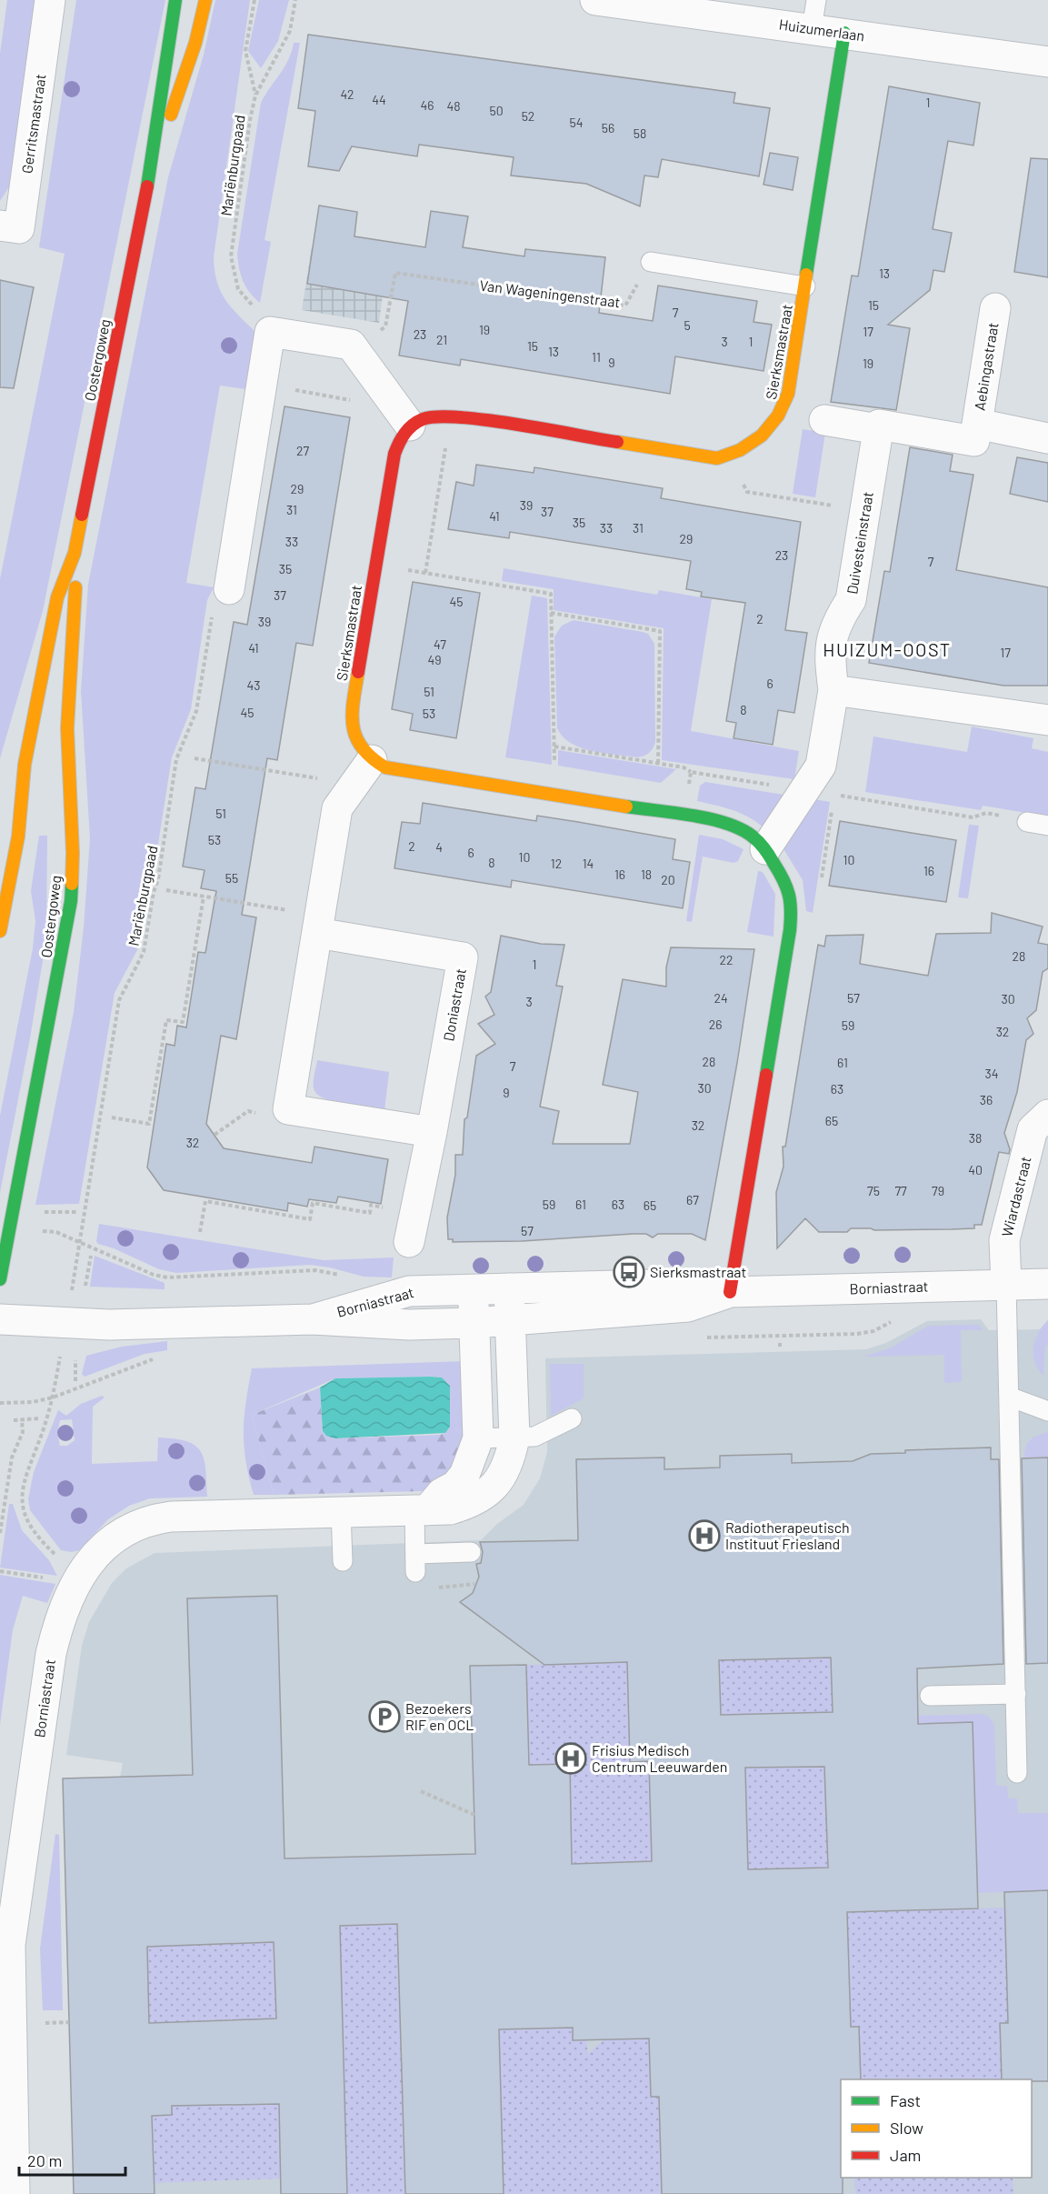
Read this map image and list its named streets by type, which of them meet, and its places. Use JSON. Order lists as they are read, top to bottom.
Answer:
{
  "streets": {
    "street": [
      "Huizumerlaan",
      "Gerritsmastraat",
      "Sierksmastraat",
      "Oostergoweg",
      "Aebingastraat",
      "Duivesteinstraat",
      "Doniastraat",
      "Wiardastraat",
      "Borniastraat"
    ],
    "path": ["Mariënburgpaad", "Van Wageningenstraat"]
  },
  "crossings": [
    ["Huizumerlaan", "Sierksmastraat"],
    ["Sierksmastraat", "Duivesteinstraat"],
    ["Sierksmastraat", "Borniastraat"],
    ["Aebingastraat", "Duivesteinstraat"],
    ["Wiardastraat", "Borniastraat"]
  ],
  "districts": ["HUIZUM-OOST"],
  "places": {
    "bus stop": ["Sierksmastraat"],
    "hospital": ["Radiotherapeutisch Instituut Friesland", "Frisius Medisch Centrum Leeuwarden"],
    "parking": ["Bezoekers RIF en OCL"]
  },
  "house_numbers": [
    "42",
    "44",
    "1",
    "46",
    "48",
    "50",
    "52",
    "54",
    "56",
    "58",
    "13",
    "15",
    "7",
    "5",
    "19",
    "17",
    "23",
    "21",
    "3",
    "1",
    "15",
    "13",
    "11",
    "9",
    "19",
    "27",
    "29",
    "39",
    "31",
    "37",
    "41",
    "35",
    "33",
    "31",
    "29",
    "33",
    "23",
    "7",
    "35",
    "37",
    "45",
    "2",
    "39",
    "47",
    "41",
    "17",
    "49",
    "6",
    "43",
    "51",
    "8",
    "45",
    "53",
    "51",
    "53",
    "2",
    "4",
    "6",
    "10",
    "10",
    "8",
    "12",
    "14",
    "16",
    "16",
    "18",
    "55",
    "20",
    "28",
    "22",
    "1",
    "24",
    "57",
    "30",
    "3",
    "26",
    "59",
    "32",
    "28",
    "61",
    "7",
    "34",
    "30",
    "63",
    "9",
    "36",
    "65",
    "32",
    "38",
    "32",
    "40",
    "75",
    "77",
    "79",
    "67",
    "59",
    "61",
    "63",
    "65",
    "57"
  ],
  "legend": ["Fast", "Slow", "Jam"],
  "scale_bar": "20 m"
}
